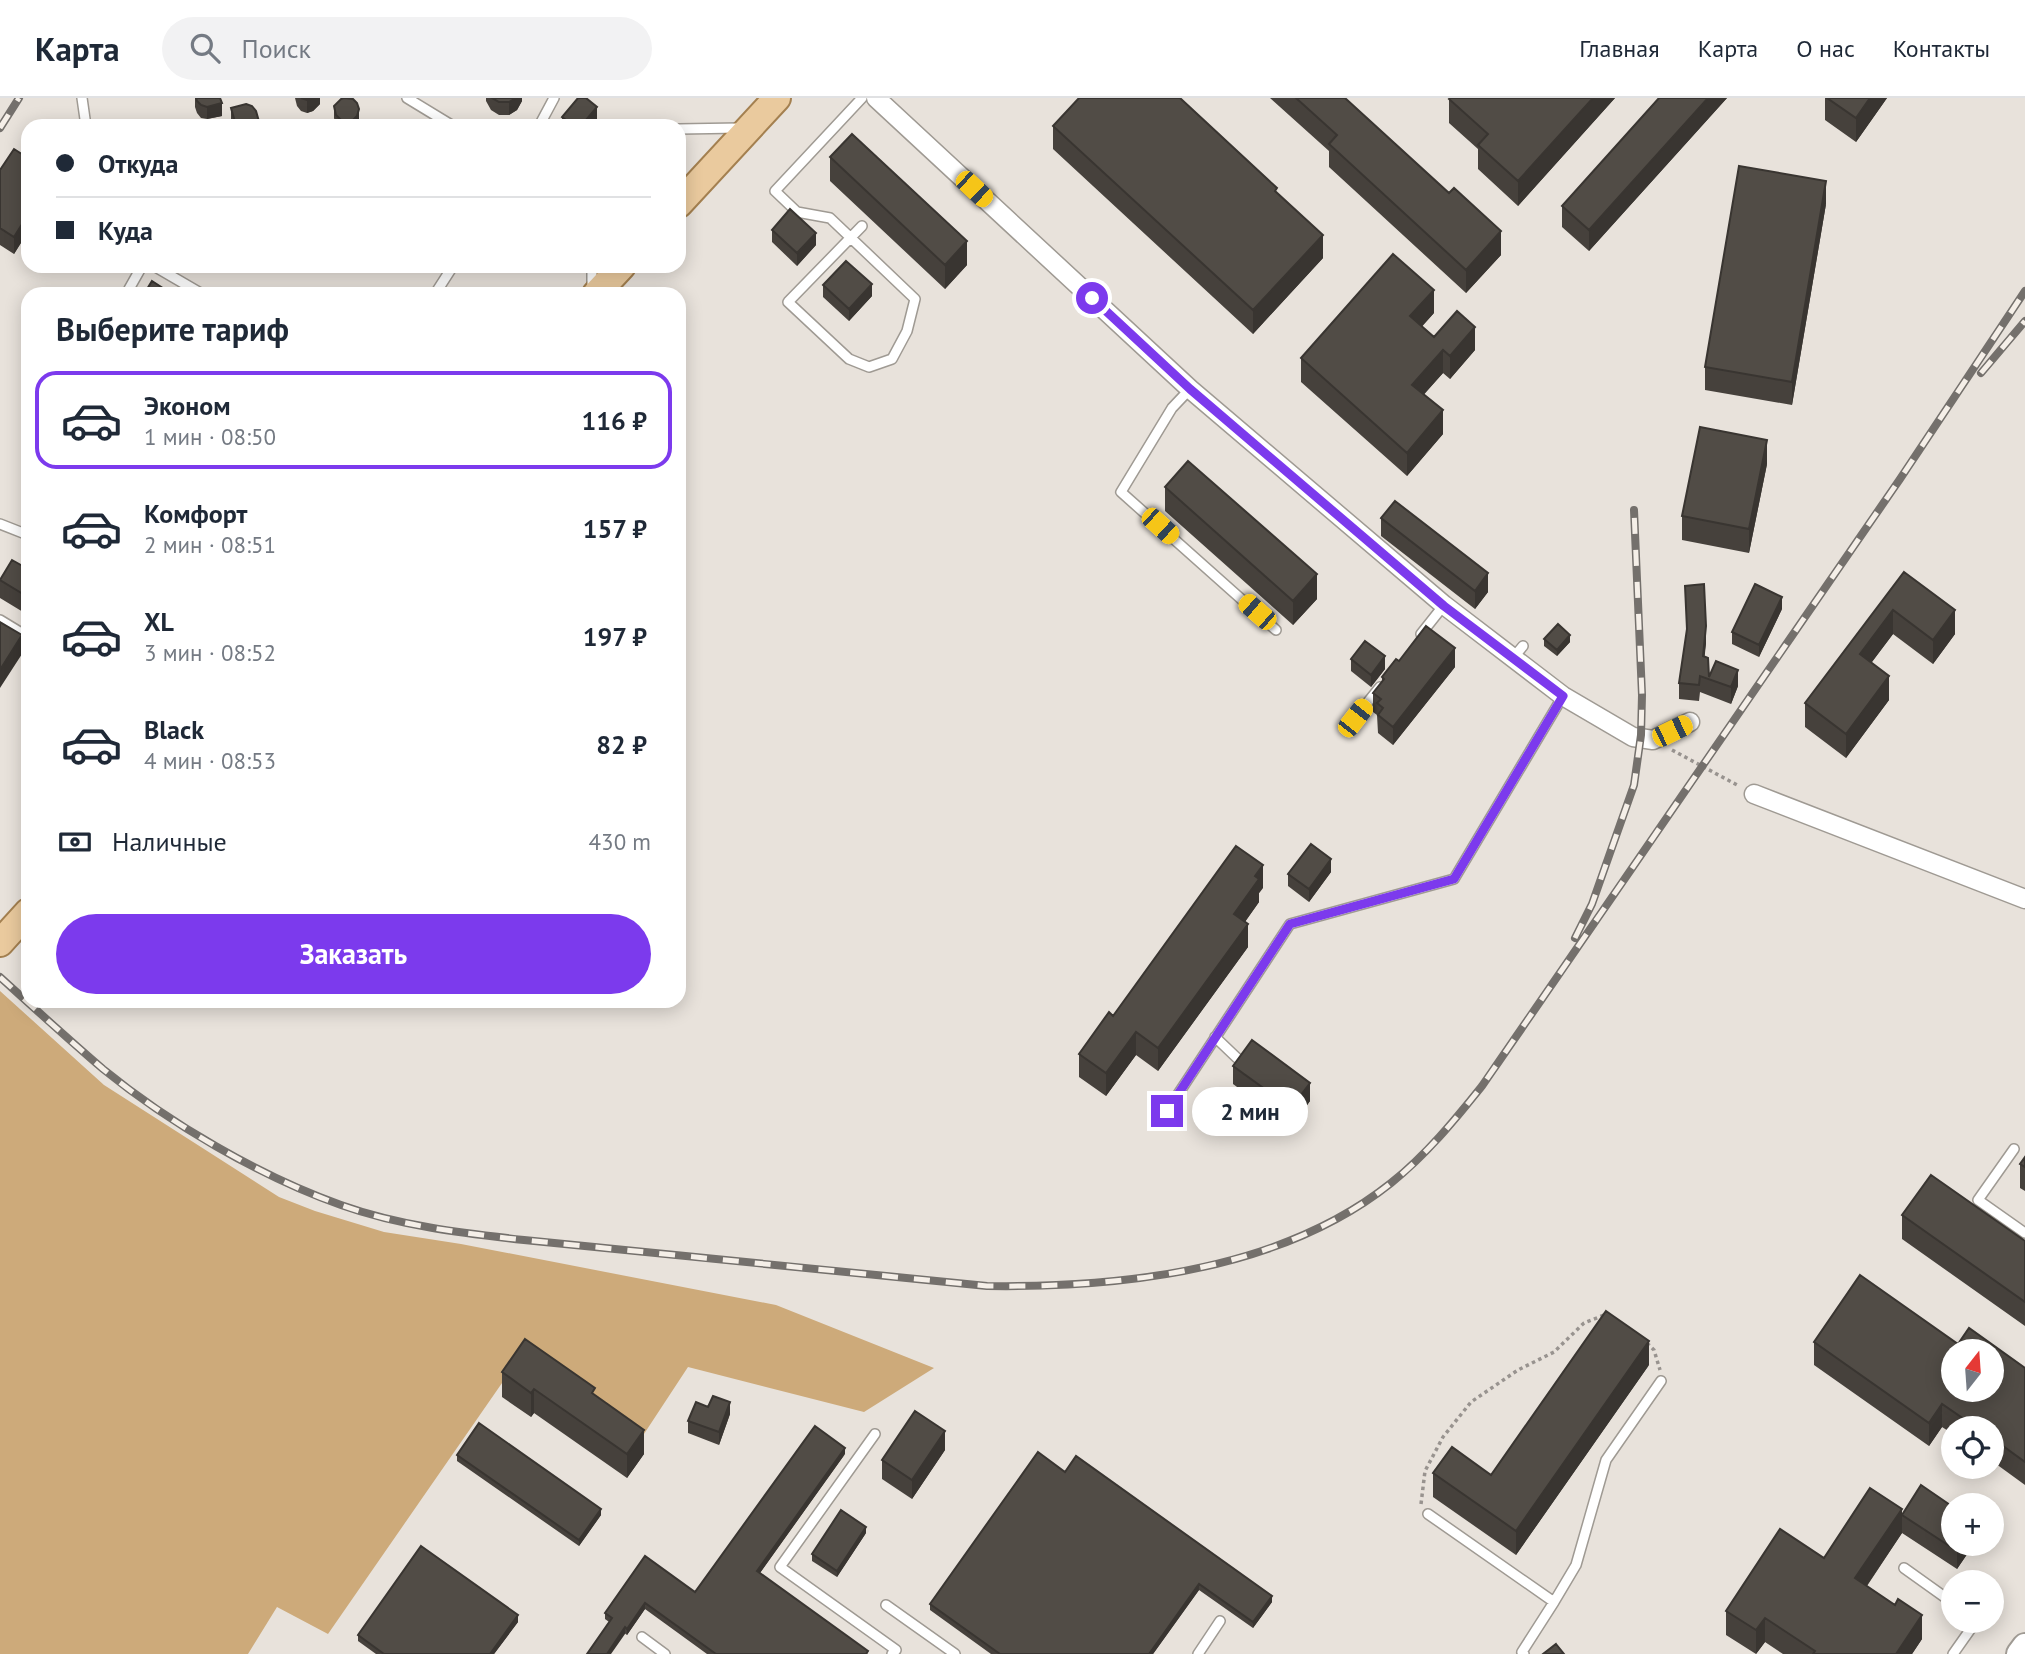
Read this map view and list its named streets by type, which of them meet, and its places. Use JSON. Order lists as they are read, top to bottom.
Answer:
{
  "north": "top",
  "page": {
    "header": "Карта",
    "search": "Поиск",
    "nav": [
      "Главная",
      "Карта",
      "О нас",
      "Контакты"
    ],
    "banner": ["Откуда", "Куда"],
    "heading": "Выберите тариф",
    "list": [
      {
        "name": "Эконом",
        "note": "1 мин · 08:50",
        "value": "116 ₽"
      },
      {
        "name": "Комфорт",
        "note": "2 мин · 08:51",
        "value": "157 ₽"
      },
      {
        "name": "XL",
        "note": "3 мин · 08:52",
        "value": "197 ₽"
      },
      {
        "name": "Black",
        "note": "4 мин · 08:53",
        "value": "82 ₽"
      }
    ],
    "pay": ["Наличные", "430 m"],
    "buttons": "Заказать",
    "bubble": "2 мин",
    "map_buttons": ["+", "−"]
  }
}
